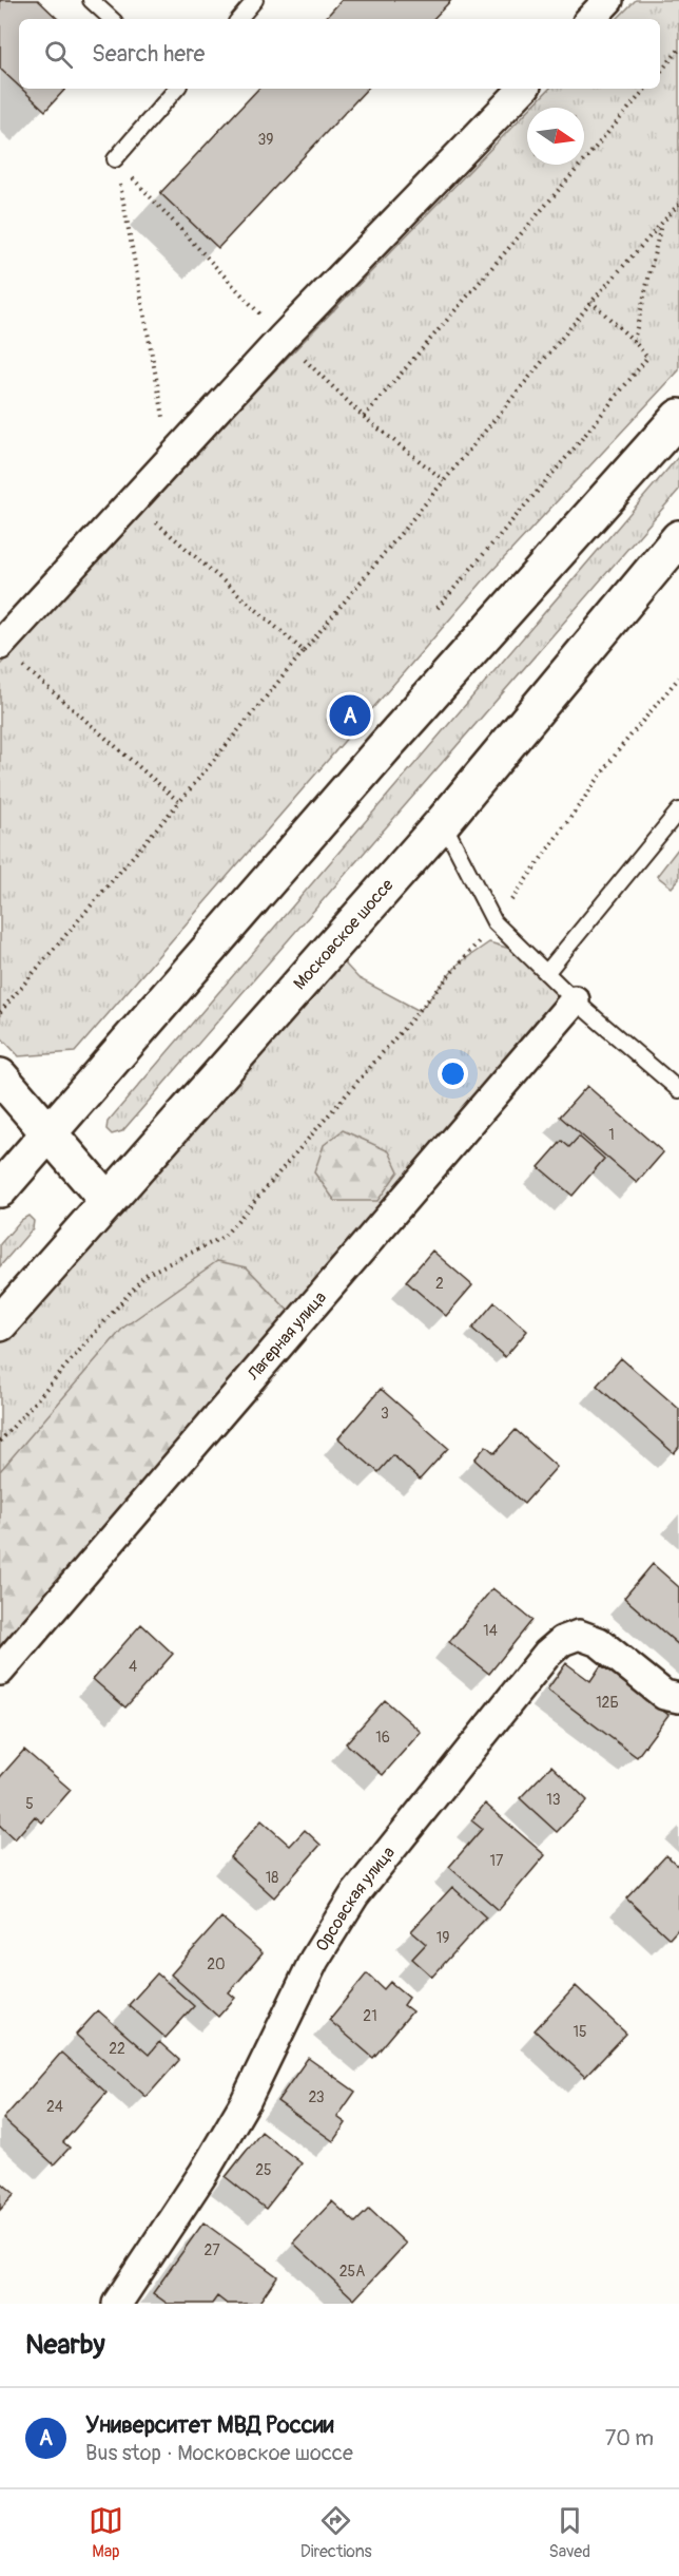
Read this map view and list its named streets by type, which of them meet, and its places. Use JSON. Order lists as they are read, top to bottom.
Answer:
{
  "streets": {
    "main road": ["Московское шоссе"],
    "street": ["Лагерная улица", "Орсовская улица"]
  },
  "house_numbers": [
    "39",
    "1",
    "2",
    "3",
    "14",
    "4",
    "12Б",
    "16",
    "13",
    "5",
    "17",
    "18",
    "19",
    "20",
    "21",
    "15",
    "22",
    "23",
    "24",
    "25",
    "27",
    "25А"
  ],
  "north": "right",
  "page": {
    "search": "Search here",
    "pins": "A",
    "heading": "Nearby",
    "list": [
      {
        "mark": "A",
        "name": "Университет МВД России",
        "note": "Bus stop · Московское шоссе",
        "value": "70 m"
      }
    ],
    "nav": ["Map", "Directions", "Saved"]
  }
}
